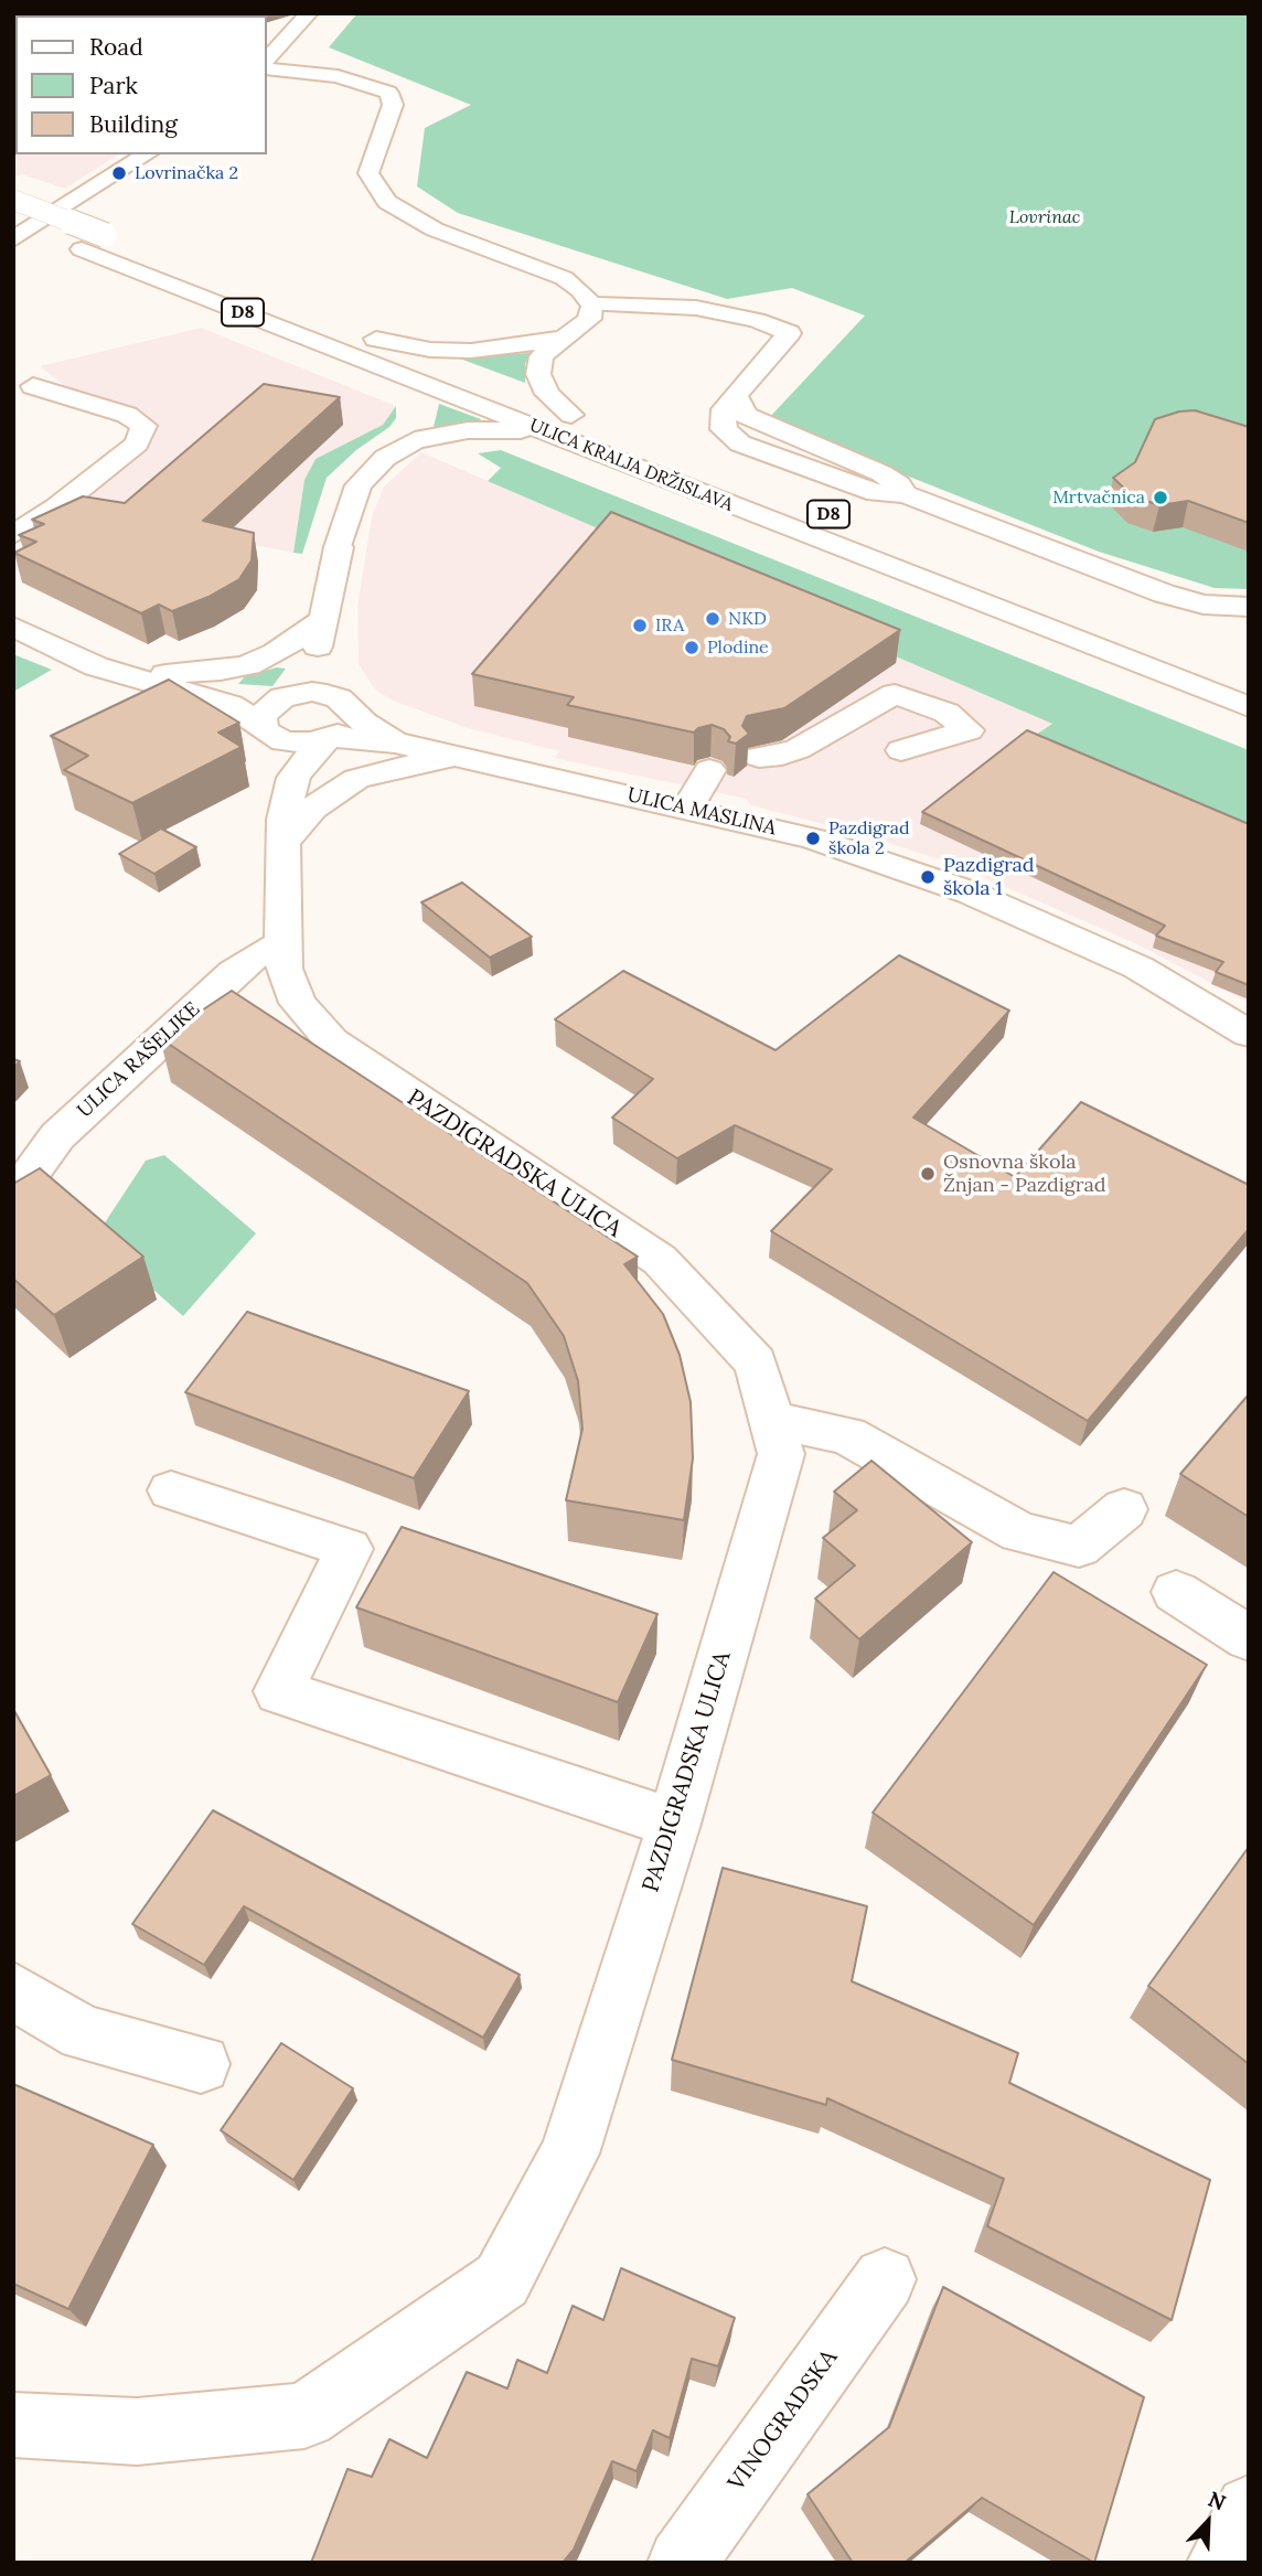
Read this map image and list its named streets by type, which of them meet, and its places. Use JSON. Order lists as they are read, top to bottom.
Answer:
{
  "streets": {
    "main road": [
      "D8",
      "ULICA KRALJA DRŽISLAVA",
      "ULICA MASLINA",
      "ULICA RAŠELJKE",
      "PAZDIGRADSKA ULICA",
      "VINOGRADSKA"
    ]
  },
  "crossings": [
    ["ULICA RAŠELJKE", "PAZDIGRADSKA ULICA"]
  ],
  "parks": ["Lovrinac"],
  "places": [
    "Lovrinačka 2",
    "Mrtvačnica",
    "NKD",
    "IRA",
    "Plodine",
    "Pazdigrad škola 2",
    "Pazdigrad škola 1",
    "Osnovna škola Žnjan - Pazdigrad"
  ],
  "legend": ["Road", "Park", "Building"],
  "north": "top right"
}
